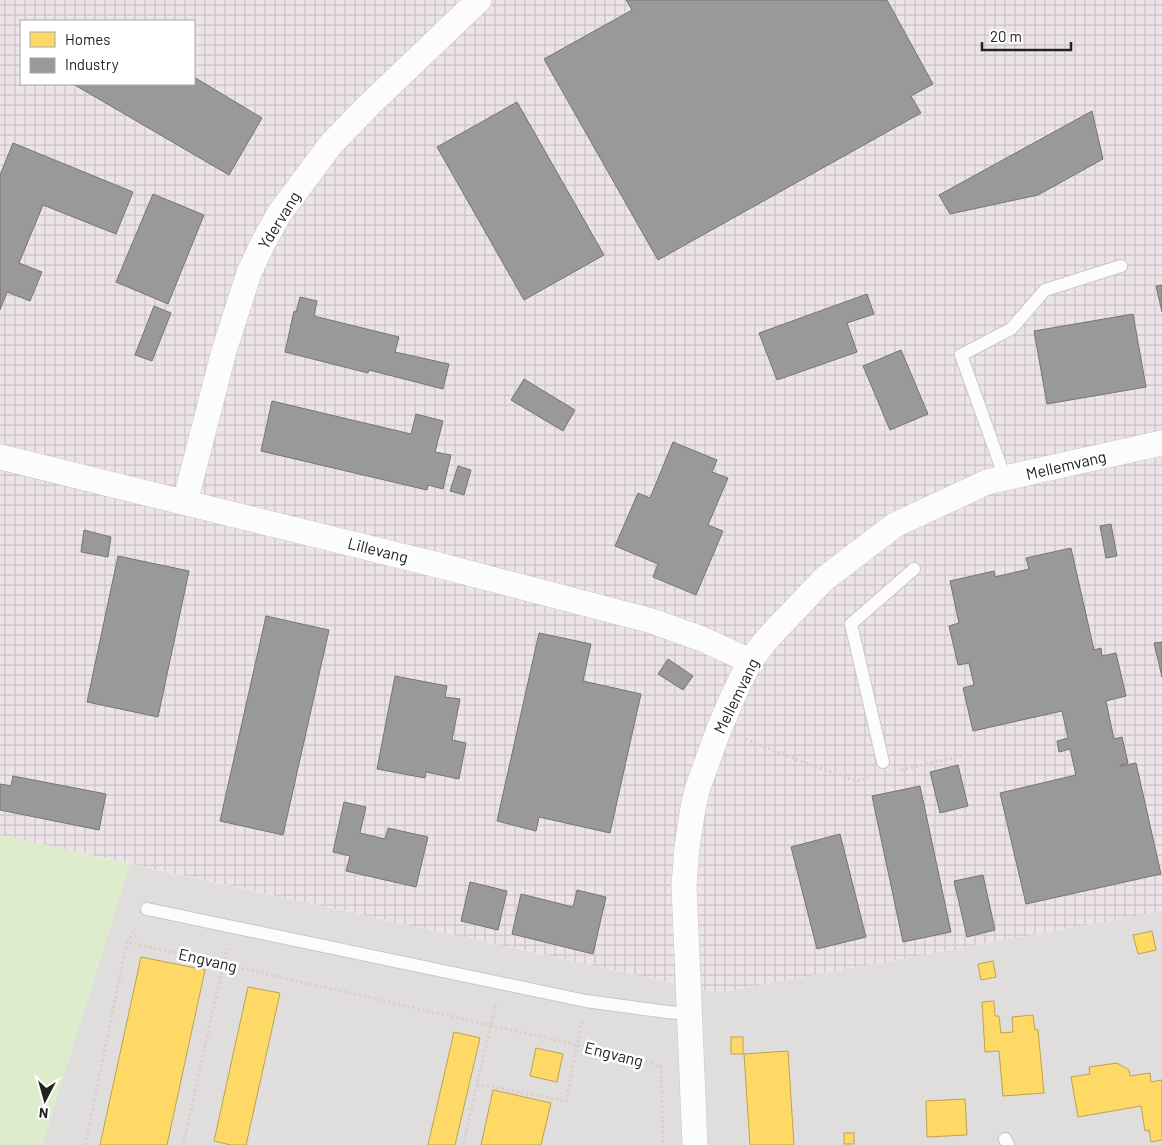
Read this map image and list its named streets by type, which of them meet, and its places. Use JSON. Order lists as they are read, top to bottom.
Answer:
{
  "streets": {
    "street": ["Ydervang", "Mellemvang", "Lillevang"],
    "path": ["Engvang"]
  },
  "crossings": [
    ["Ydervang", "Lillevang"],
    ["Mellemvang", "Lillevang"]
  ],
  "legend": ["Homes", "Industry"],
  "scale_bar": "20 m",
  "north": "bottom"
}
